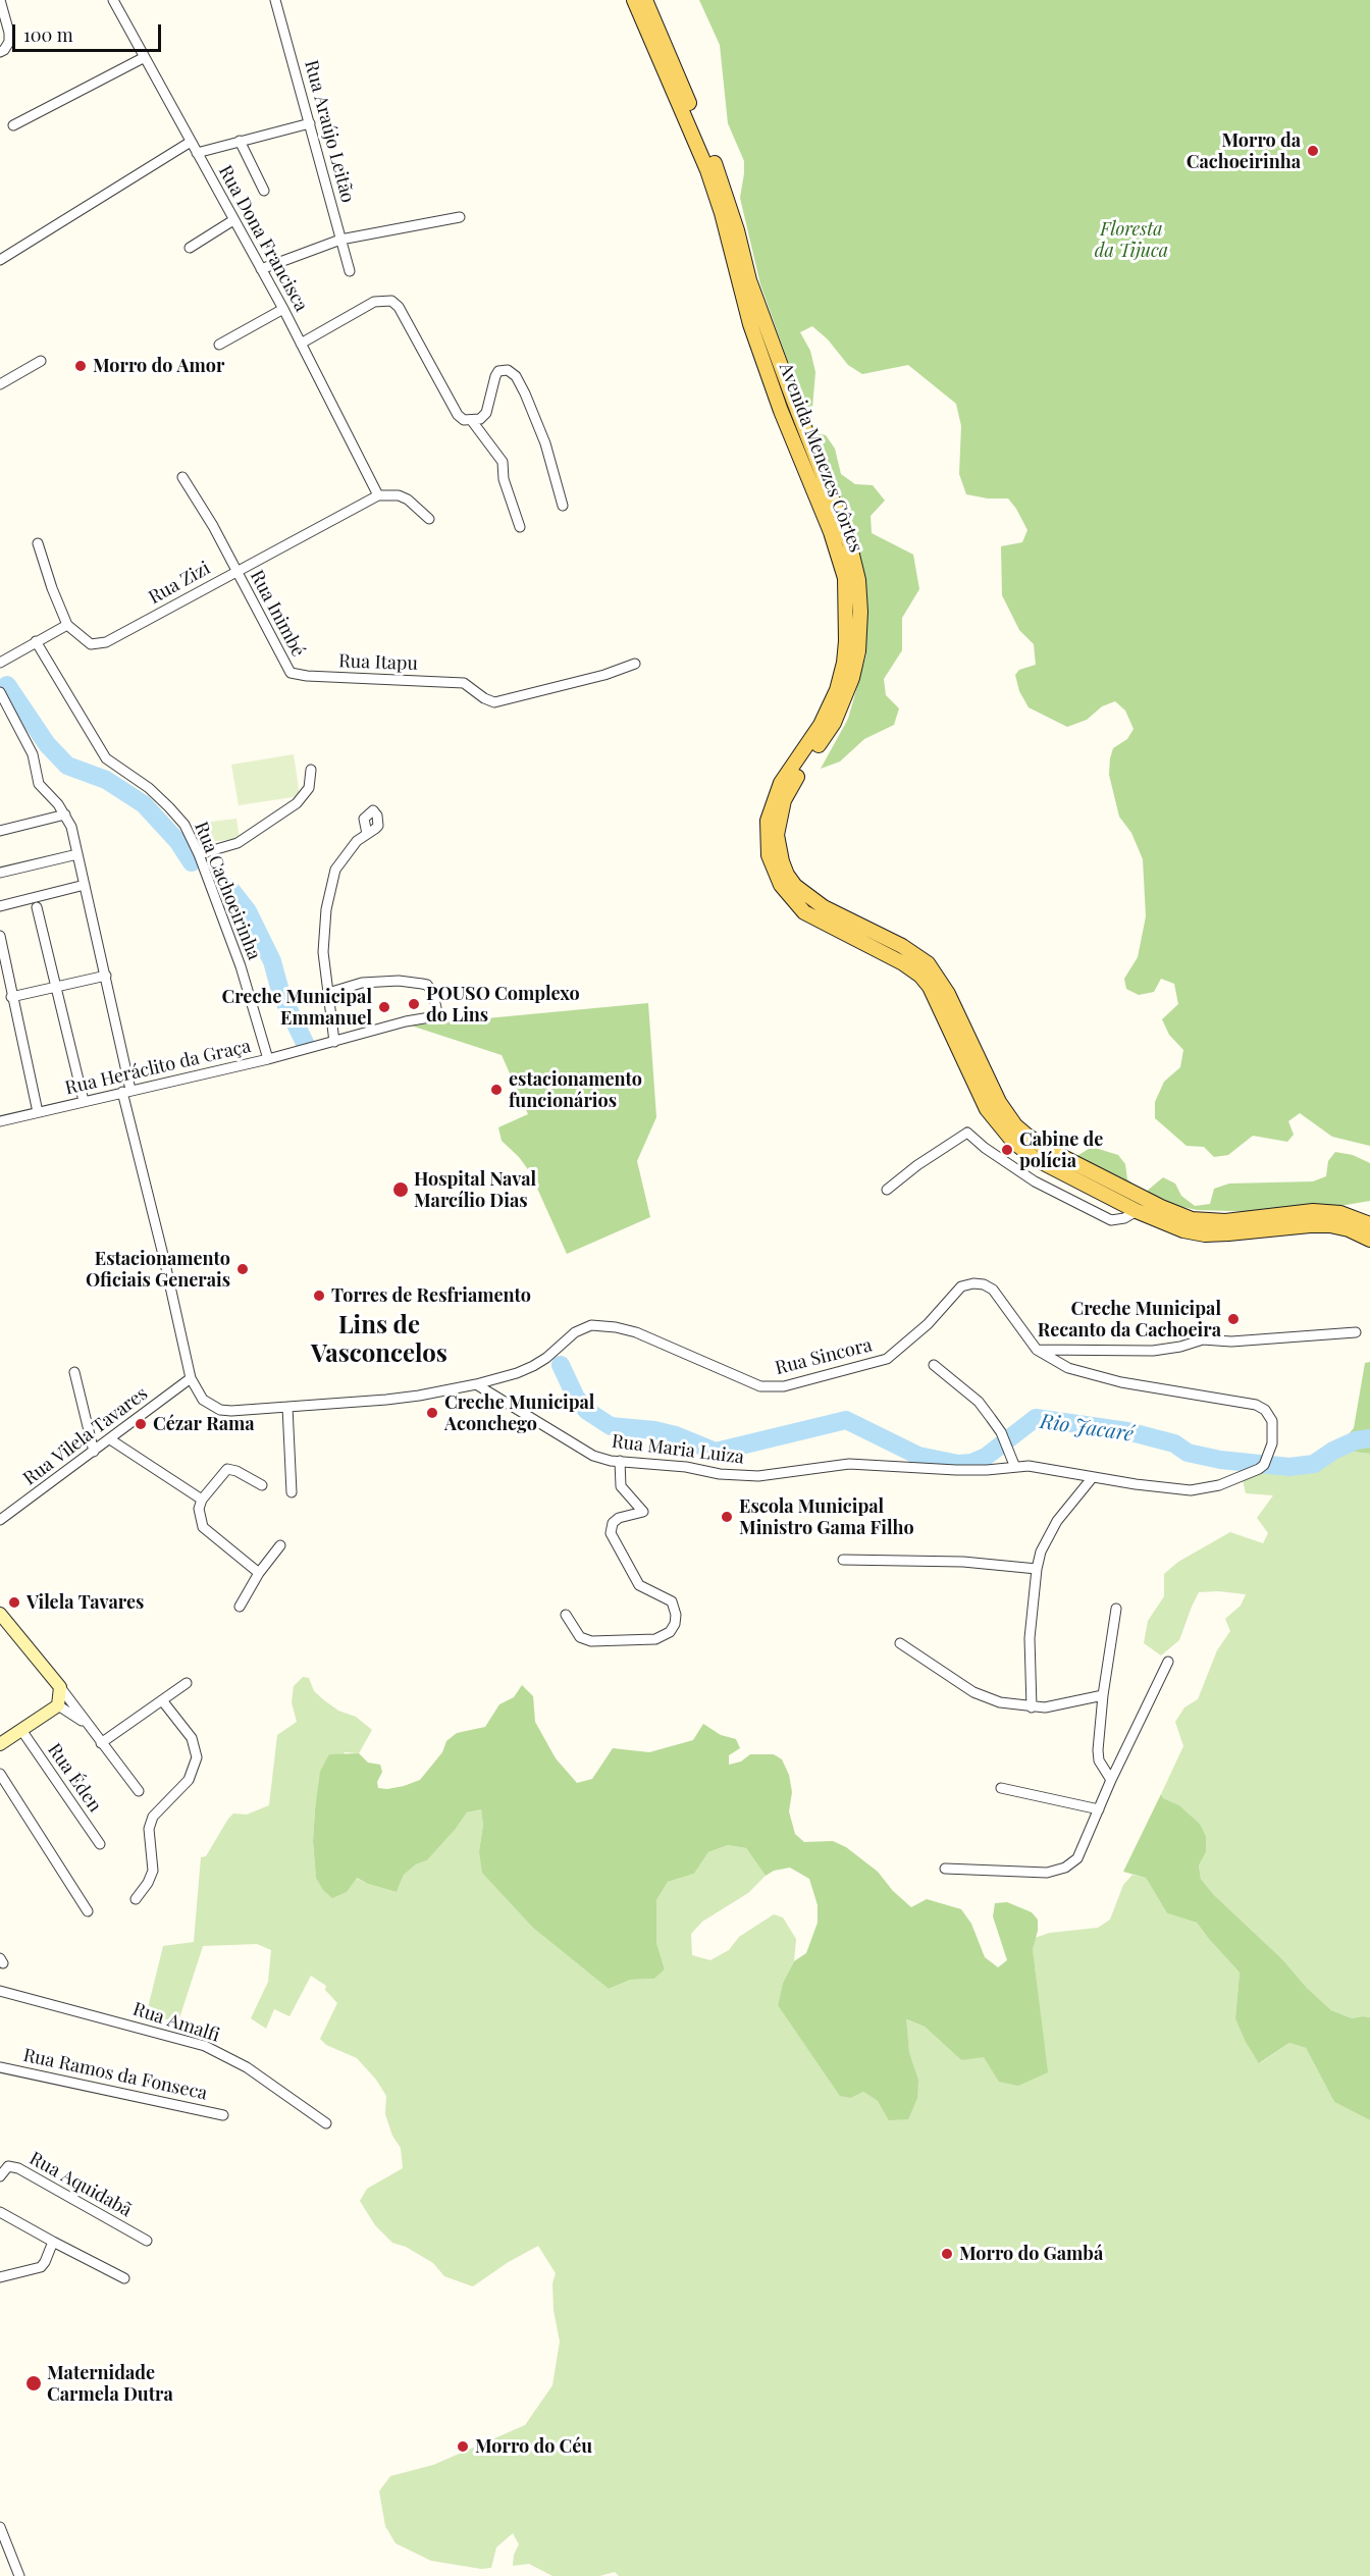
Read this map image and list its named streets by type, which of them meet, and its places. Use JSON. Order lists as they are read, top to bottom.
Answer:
{
  "streets": {
    "main road": ["Avenida Menezes Côrtes"],
    "street": [
      "Rua Araújo Leitão",
      "Rua Dona Francisca",
      "Rua Zizi",
      "Rua Inimbé",
      "Rua Itapu",
      "Rua Cachoeirinha",
      "Rua Heráclito da Graça",
      "Rua Sincora",
      "Rua Vilela Tavares",
      "Rua Maria Luiza",
      "Rua Éden",
      "Rua Amalfi",
      "Rua Ramos da Fonseca",
      "Rua Aquidabã"
    ]
  },
  "crossings": [
    ["Rua Dona Francisca", "Rua Zizi"],
    ["Rua Zizi", "Rua Inimbé"],
    ["Rua Inimbé", "Rua Itapu"],
    ["Rua Cachoeirinha", "Rua Heráclito da Graça"],
    ["Rua Sincora", "Rua Maria Luiza"]
  ],
  "districts": ["Lins de Vasconcelos"],
  "water": ["Rio Jacaré"],
  "parks": ["Floresta da Tijuca"],
  "places": [
    "Morro da Cachoeirinha",
    "Morro do Amor",
    "POUSO Complexo do Lins",
    "Creche Municipal Emmanuel",
    "estacionamento funcionários",
    "Cabine de polícia",
    "Hospital Naval Marcílio Dias",
    "Estacionamento Oficiais Generais",
    "Torres de Resfriamento",
    "Creche Municipal Recanto da Cachoeira",
    "Creche Municipal Aconchego",
    "Cézar Rama",
    "Escola Municipal Ministro Gama Filho",
    "Vilela Tavares",
    "Morro do Gambá",
    "Maternidade Carmela Dutra",
    "Morro do Céu"
  ],
  "scale_bar": "100 m"
}
